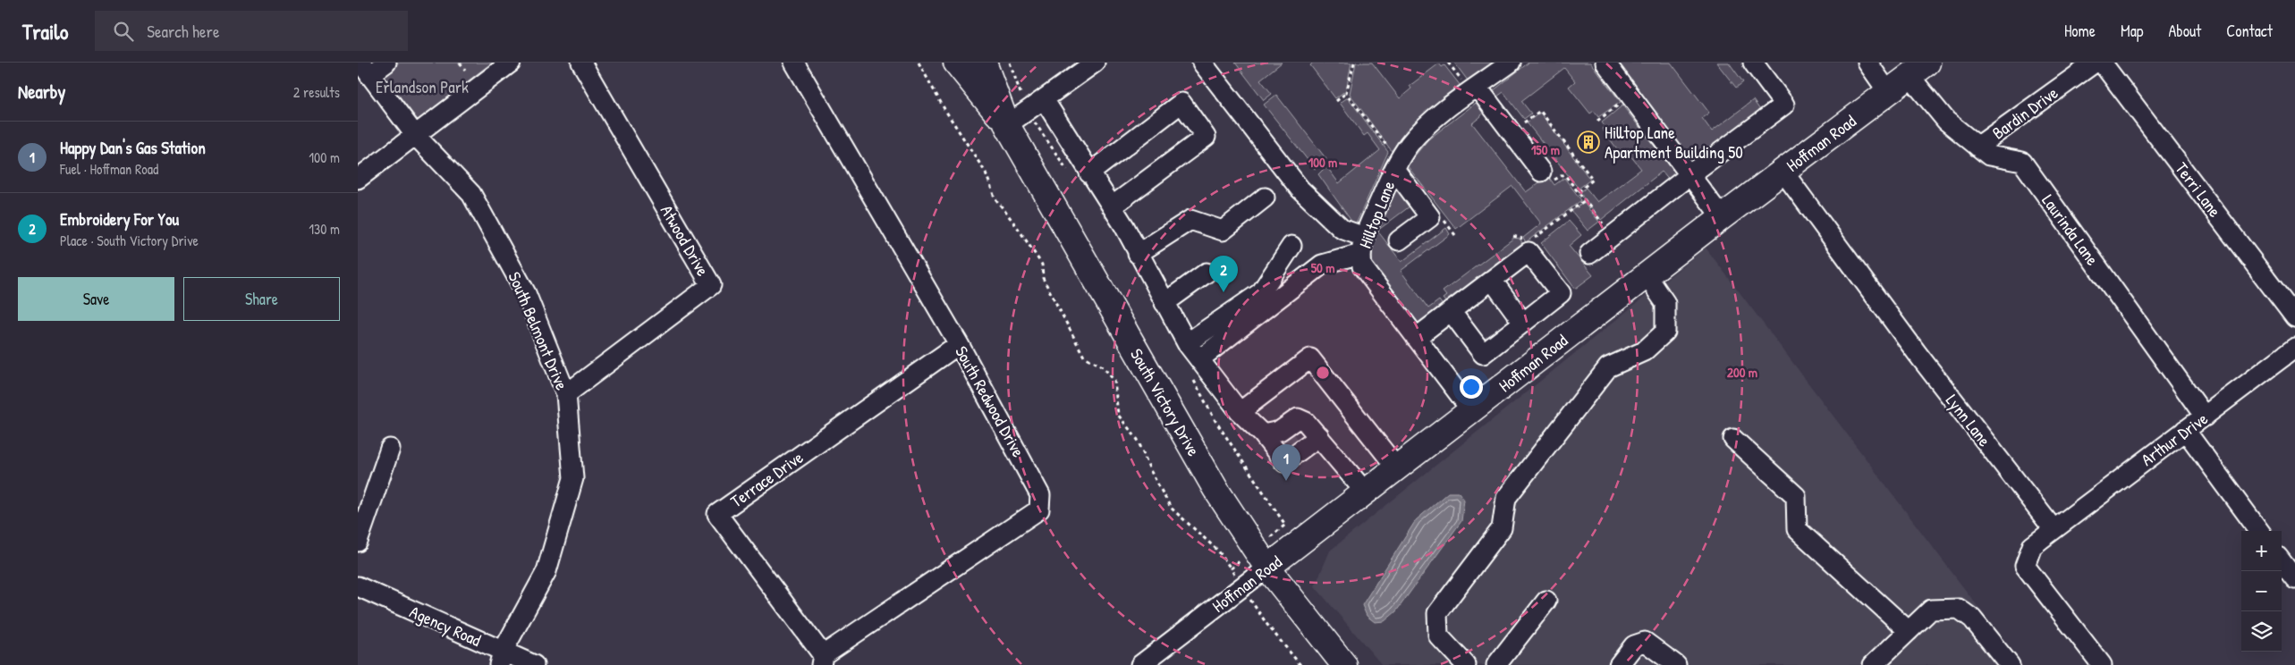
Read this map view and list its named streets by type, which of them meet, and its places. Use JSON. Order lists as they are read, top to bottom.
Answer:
{
  "streets": {
    "main road": ["Hoffman Road", "South Victory Drive"],
    "street": [
      "Bardin Drive",
      "Terri Lane",
      "Hilltop Lane",
      "Laurinda Lane",
      "Atwood Drive",
      "South Belmont Drive",
      "South Redwood Drive",
      "Lynn Lane",
      "Arthur Drive",
      "Terrace Drive",
      "Agency Road"
    ]
  },
  "crossings": [
    ["Bardin Drive", "Laurinda Lane"],
    ["Hoffman Road", "Hilltop Lane"],
    ["Hoffman Road", "Laurinda Lane"],
    ["Hoffman Road", "South Victory Drive"],
    ["Hoffman Road", "Lynn Lane"],
    ["Laurinda Lane", "Arthur Drive"],
    ["Atwood Drive", "South Belmont Drive"],
    ["South Belmont Drive", "Agency Road"],
    ["South Redwood Drive", "Terrace Drive"],
    ["Lynn Lane", "Arthur Drive"]
  ],
  "parks": ["Erlandson Park"],
  "places": {
    "building": ["Hilltop Lane Apartment Building 50"]
  },
  "page": {
    "header": "Trailo",
    "search": "Search here",
    "nav": [
      "Home",
      "Map",
      "About",
      "Contact"
    ],
    "heading": ["Nearby", "2 results"],
    "list": [
      {
        "mark": "1",
        "name": "Happy Dan's Gas Station",
        "note": "Fuel · Hoffman Road",
        "value": "100 m"
      },
      {
        "mark": "2",
        "name": "Embroidery For You",
        "note": "Place · South Victory Drive",
        "value": "130 m"
      }
    ],
    "pins": ["2", "1"],
    "buttons": ["Save", "Share"],
    "map_buttons": ["+", "−"]
  },
  "rings": [
    "150 m",
    "100 m",
    "50 m",
    "200 m"
  ]
}
